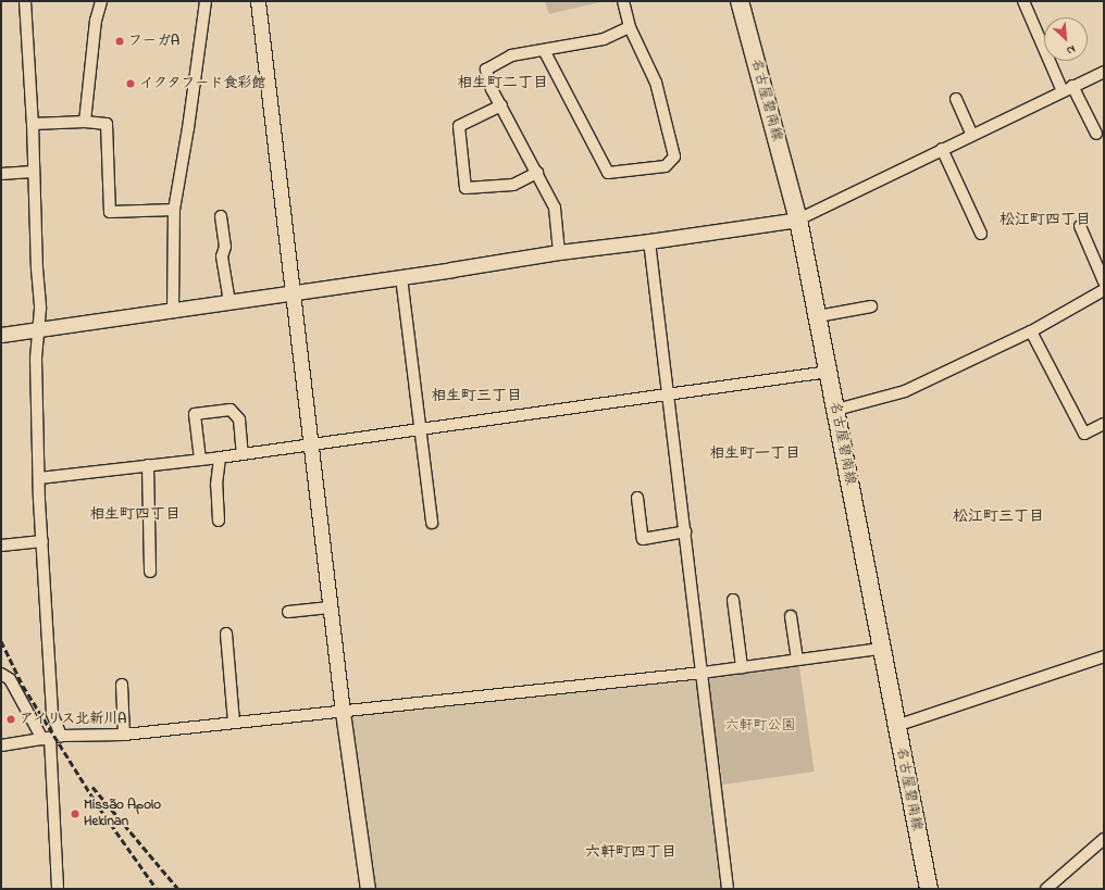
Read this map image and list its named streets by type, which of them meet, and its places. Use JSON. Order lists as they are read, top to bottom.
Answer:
{
  "streets": {
    "main road": ["名古屋碧南線"]
  },
  "districts": [
    "相生町二丁目",
    "松江町四丁目",
    "相生町三丁目",
    "相生町一丁目",
    "相生町四丁目",
    "松江町三丁目",
    "六軒町四丁目"
  ],
  "parks": ["六軒町公園"],
  "places": [
    "フーガA",
    "イクタフード食彩館",
    "アイリス北新川A",
    "Missão Apoio Hekinan"
  ],
  "north": "bottom right"
}
